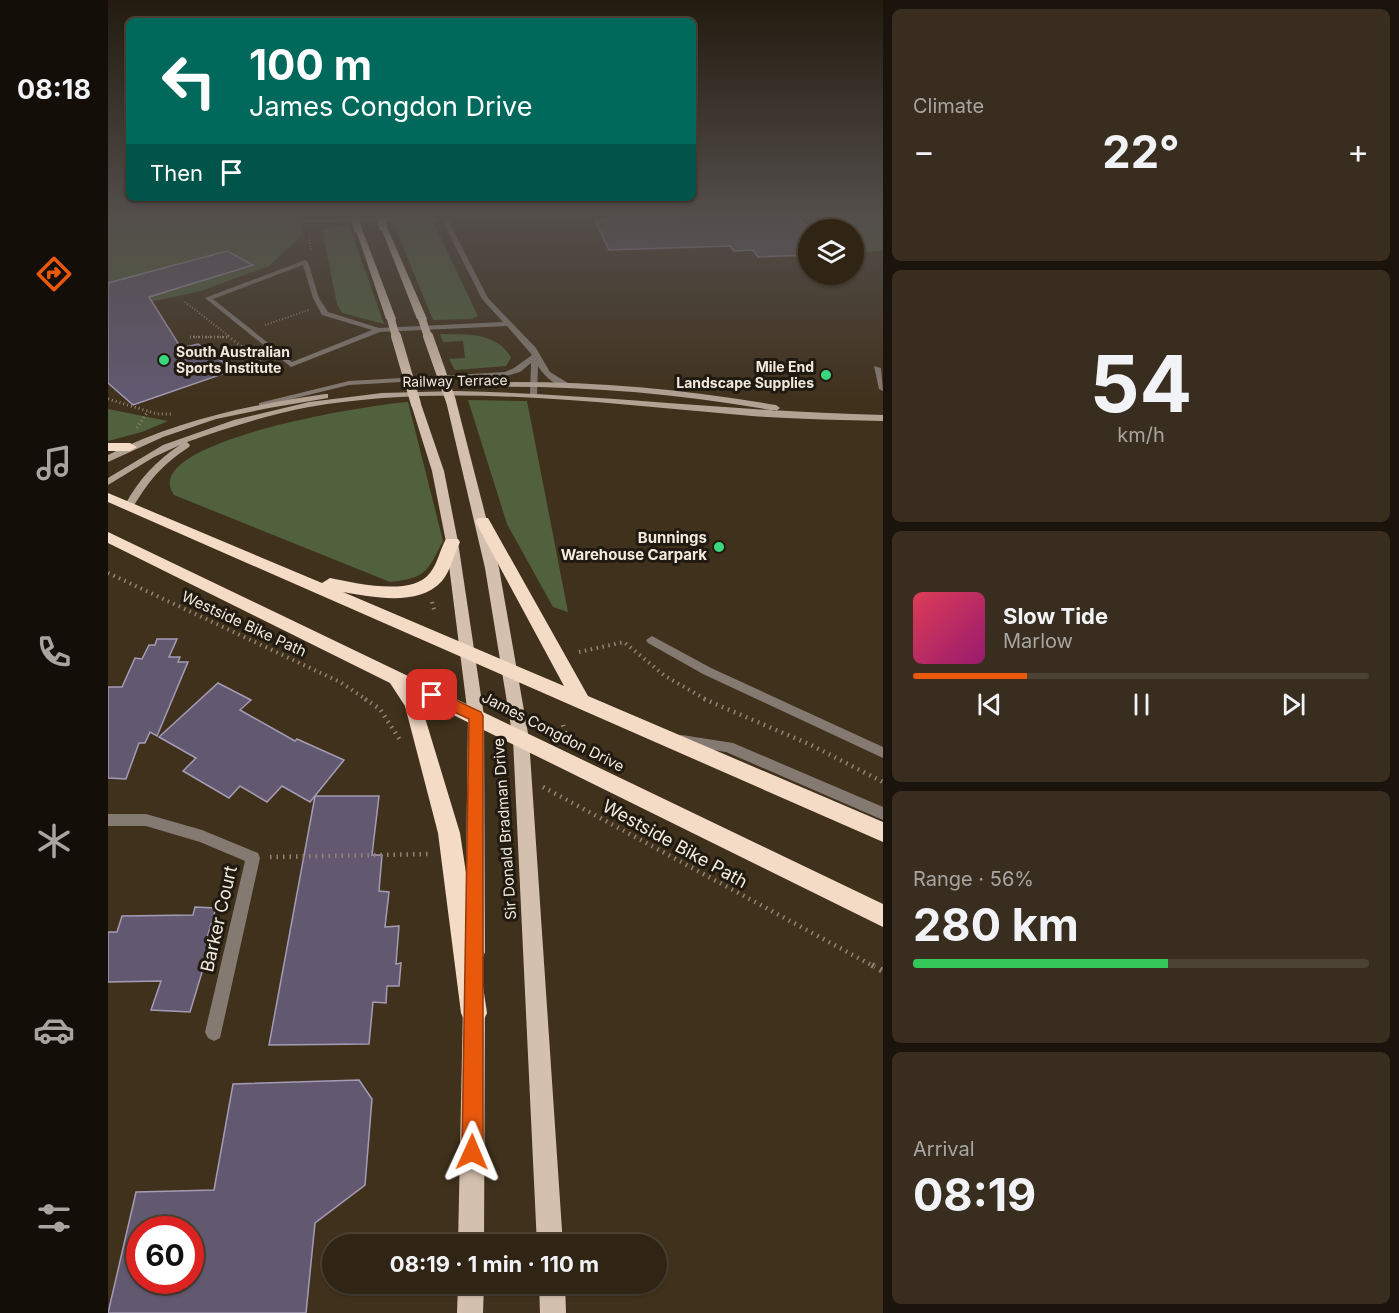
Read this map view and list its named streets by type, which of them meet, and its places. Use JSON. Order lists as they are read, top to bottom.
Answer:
{
  "streets": {
    "highway": ["James Congdon Drive"],
    "main road": ["Railway Terrace", "Sir Donald Bradman Drive"],
    "street": ["Barker Court"],
    "path": ["Westside Bike Path"]
  },
  "crossings": [
    ["Westside Bike Path", "Sir Donald Bradman Drive"],
    ["James Congdon Drive", "Sir Donald Bradman Drive"]
  ],
  "places": ["South Australian Sports Institute", "Mile End Landscape Supplies", "Bunnings Warehouse Carpark"],
  "page": {
    "tabs": "08:18",
    "tile": [
      "Climate",
      ["54", "km/h"],
      ["Range · 56%", "280 km"],
      ["Arrival", "08:19"]
    ],
    "turn": ["100 m", "James Congdon Drive"],
    "heat": ["−", "22°", "+"],
    "then": "Then",
    "song": ["Slow Tide", "Marlow"],
    "limit": "60",
    "trip": "08:19 · 1 min · 110 m"
  }
}
